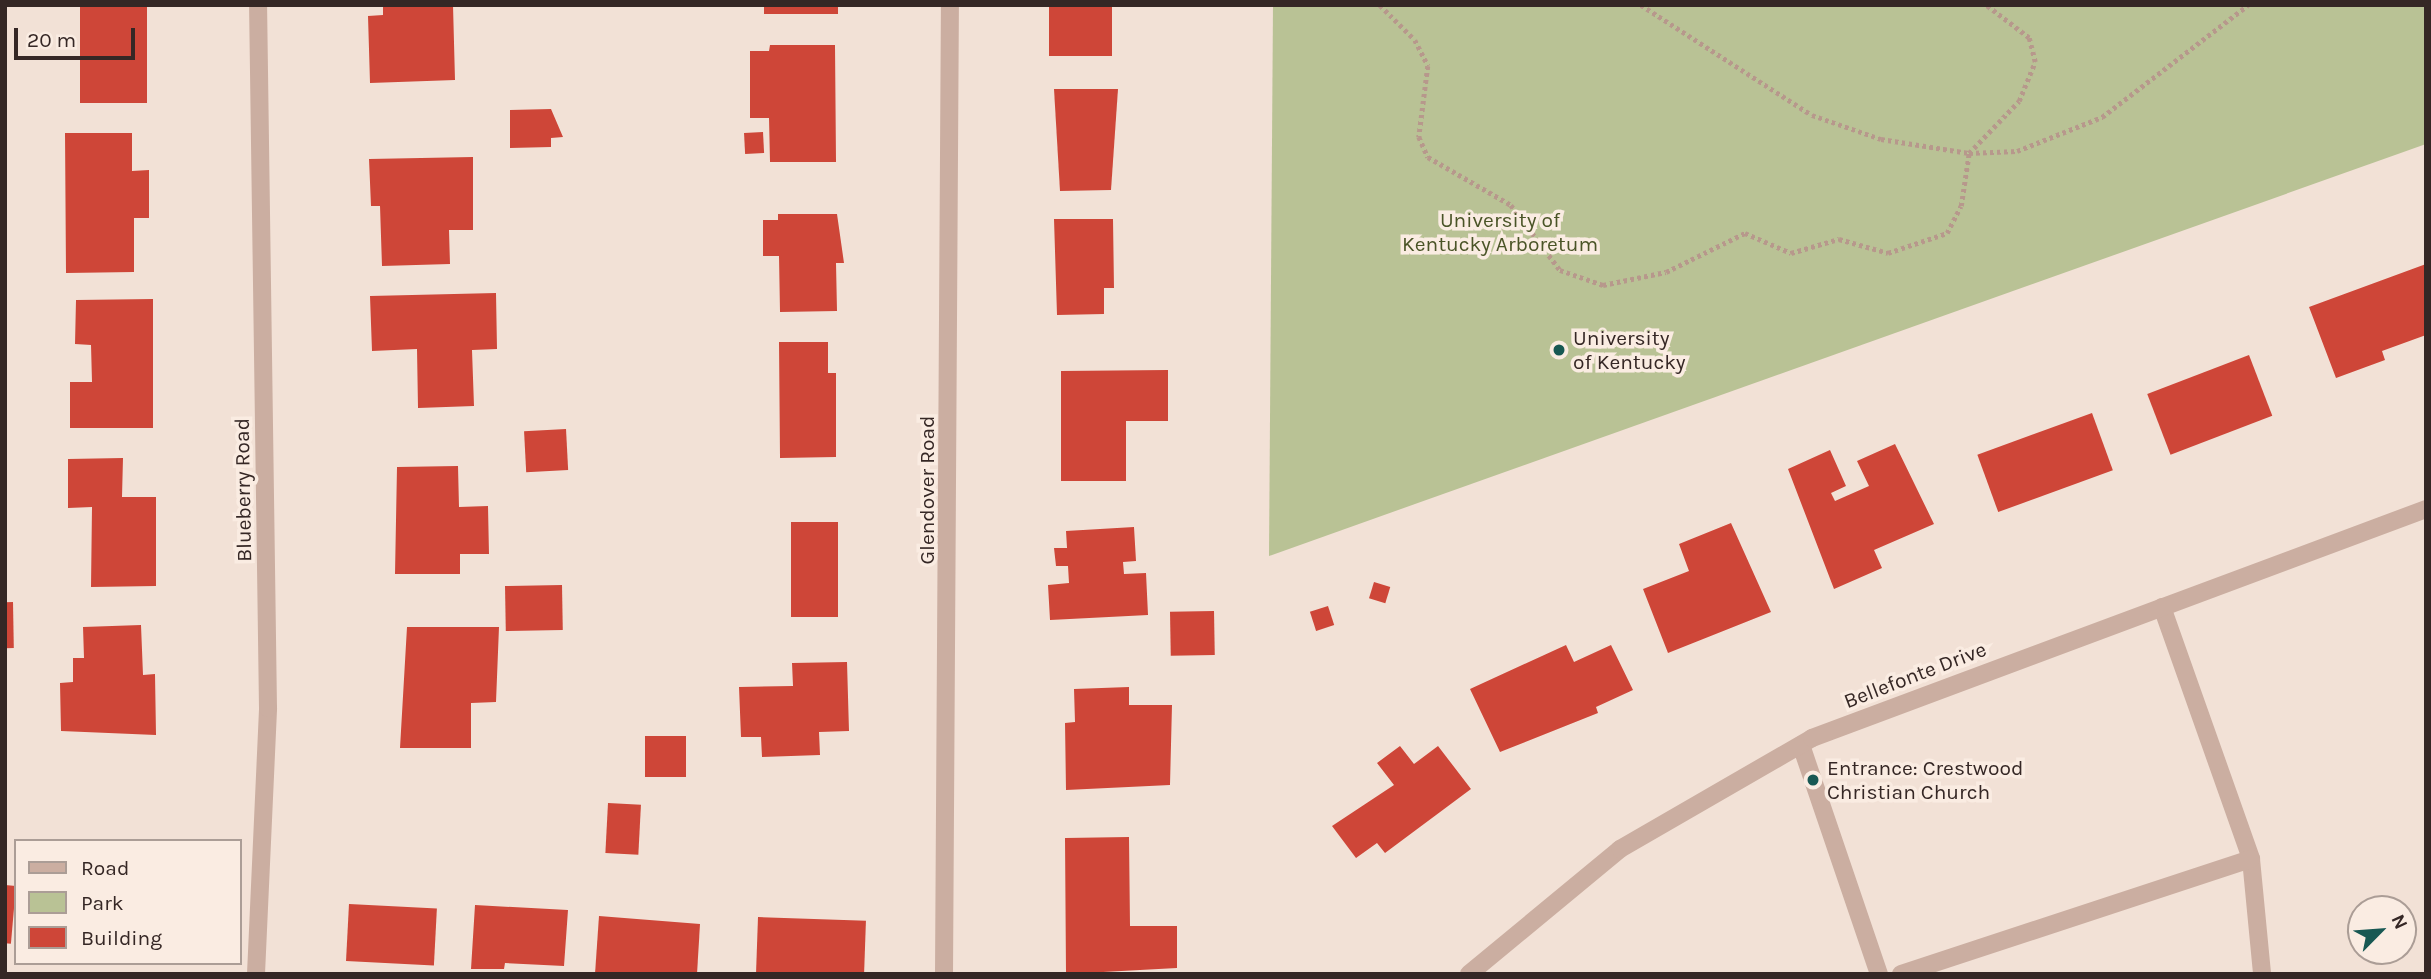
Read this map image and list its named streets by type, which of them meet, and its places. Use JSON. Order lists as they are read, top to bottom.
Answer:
{
  "streets": {
    "street": ["Blueberry Road", "Glendover Road", "Bellefonte Drive"]
  },
  "parks": ["University of Kentucky Arboretum"],
  "places": ["University of Kentucky", "Entrance: Crestwood Christian Church"],
  "legend": ["Road", "Park", "Building"],
  "scale_bar": "20 m",
  "north": "top right"
}
